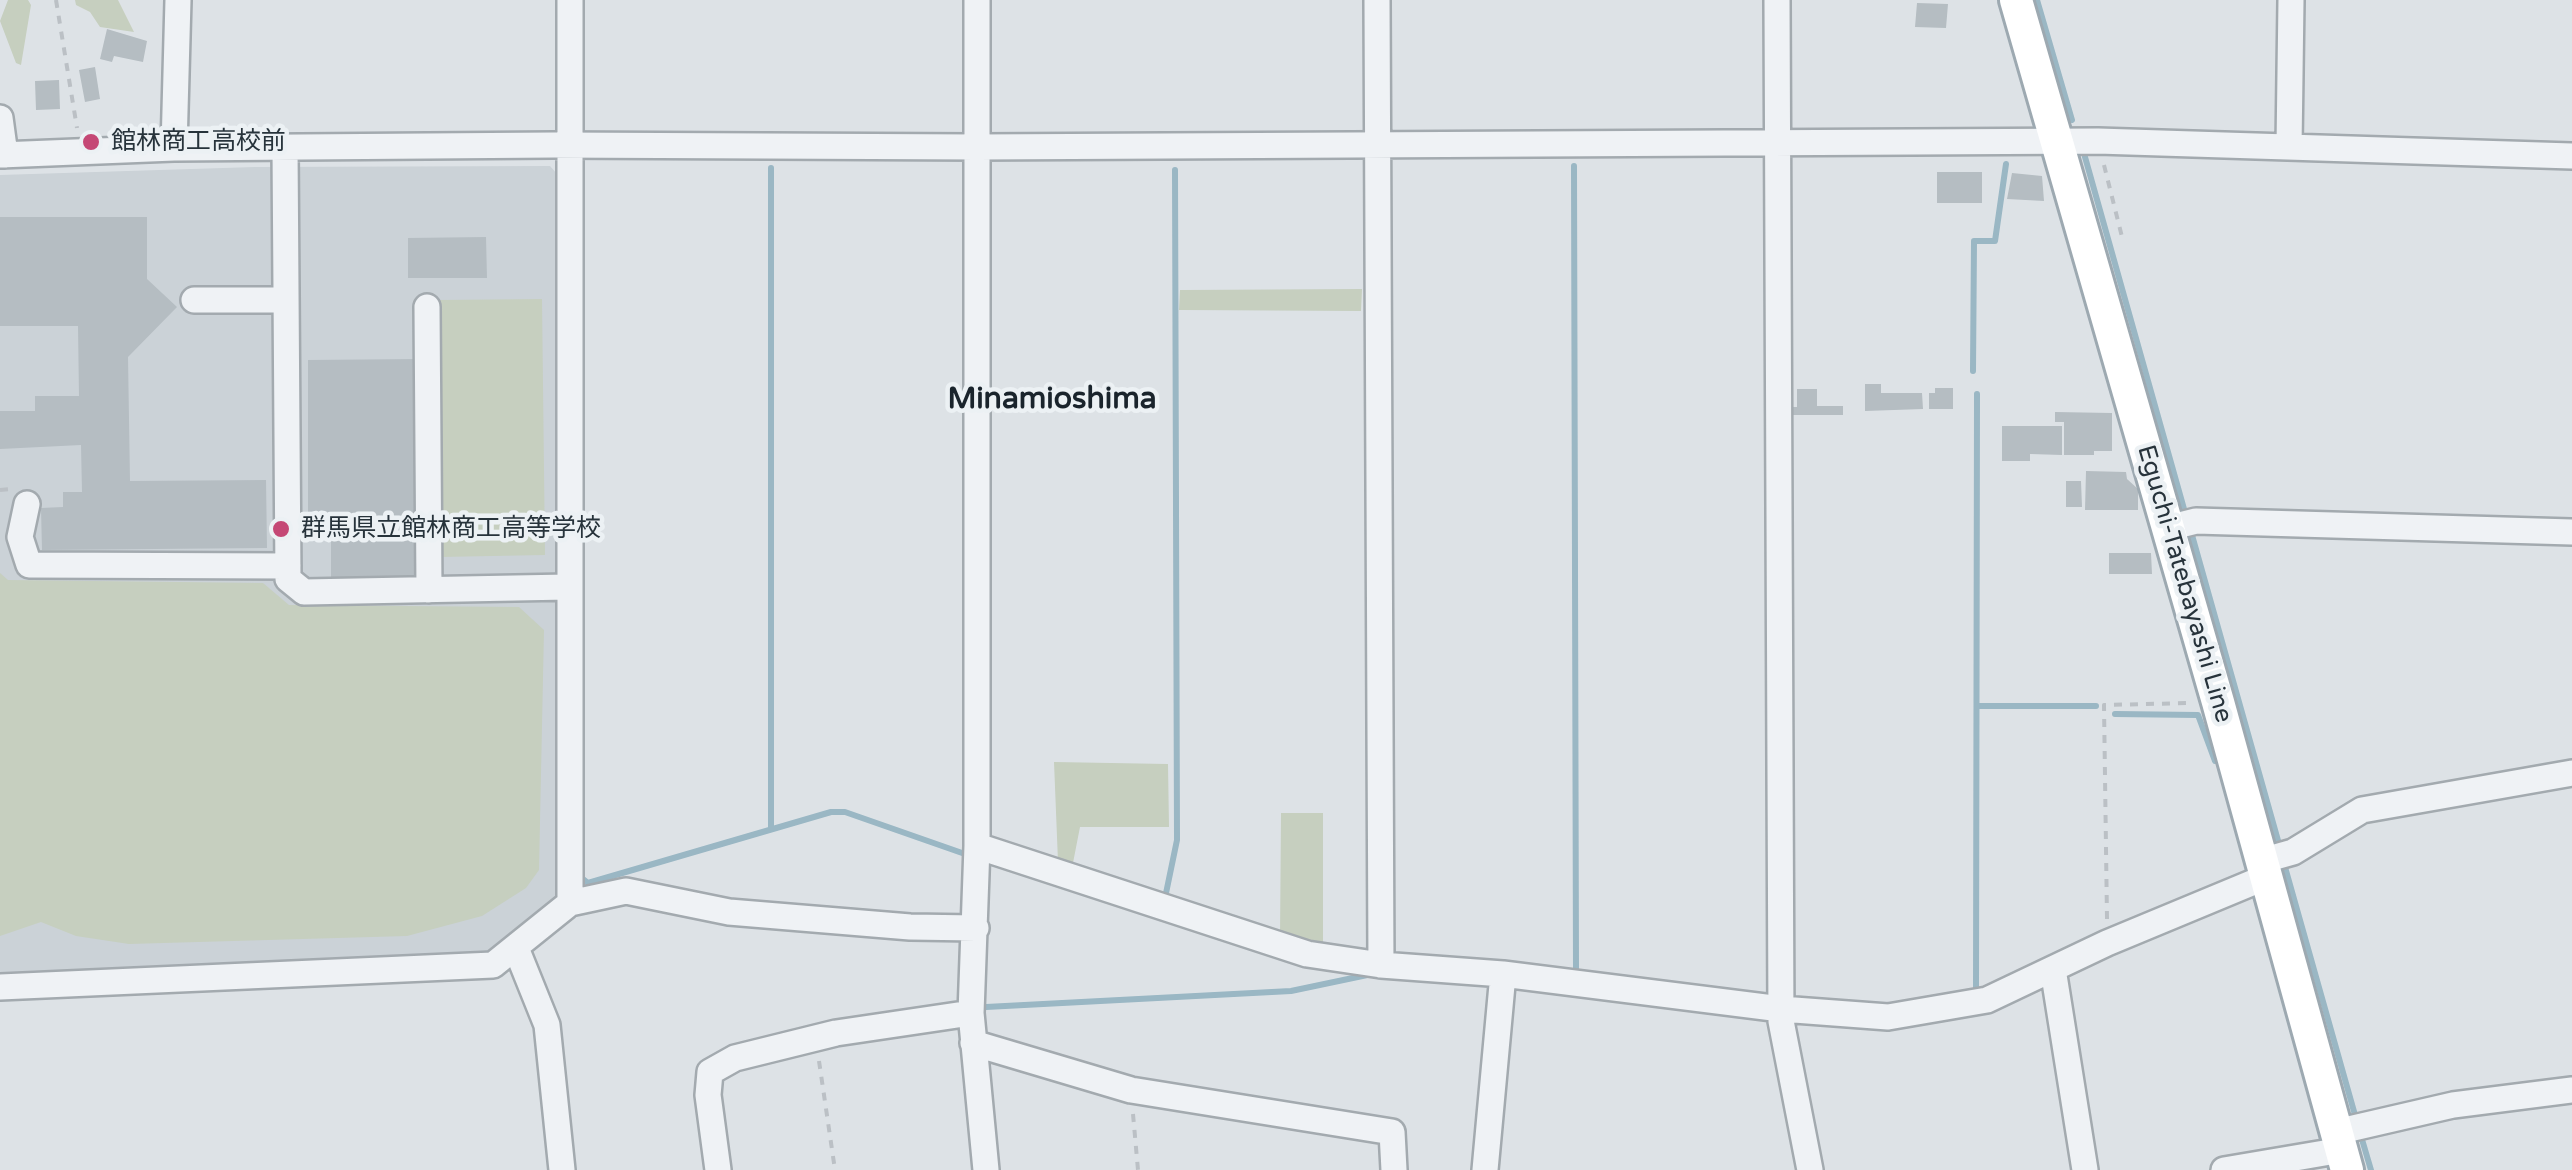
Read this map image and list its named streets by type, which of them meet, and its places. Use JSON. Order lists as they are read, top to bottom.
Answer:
{
  "streets": {
    "main road": ["Eguchi-Tatebayashi Line"]
  },
  "districts": ["Minamioshima"],
  "places": ["館林商工高校前", "群馬県立館林商工高等学校"]
}
